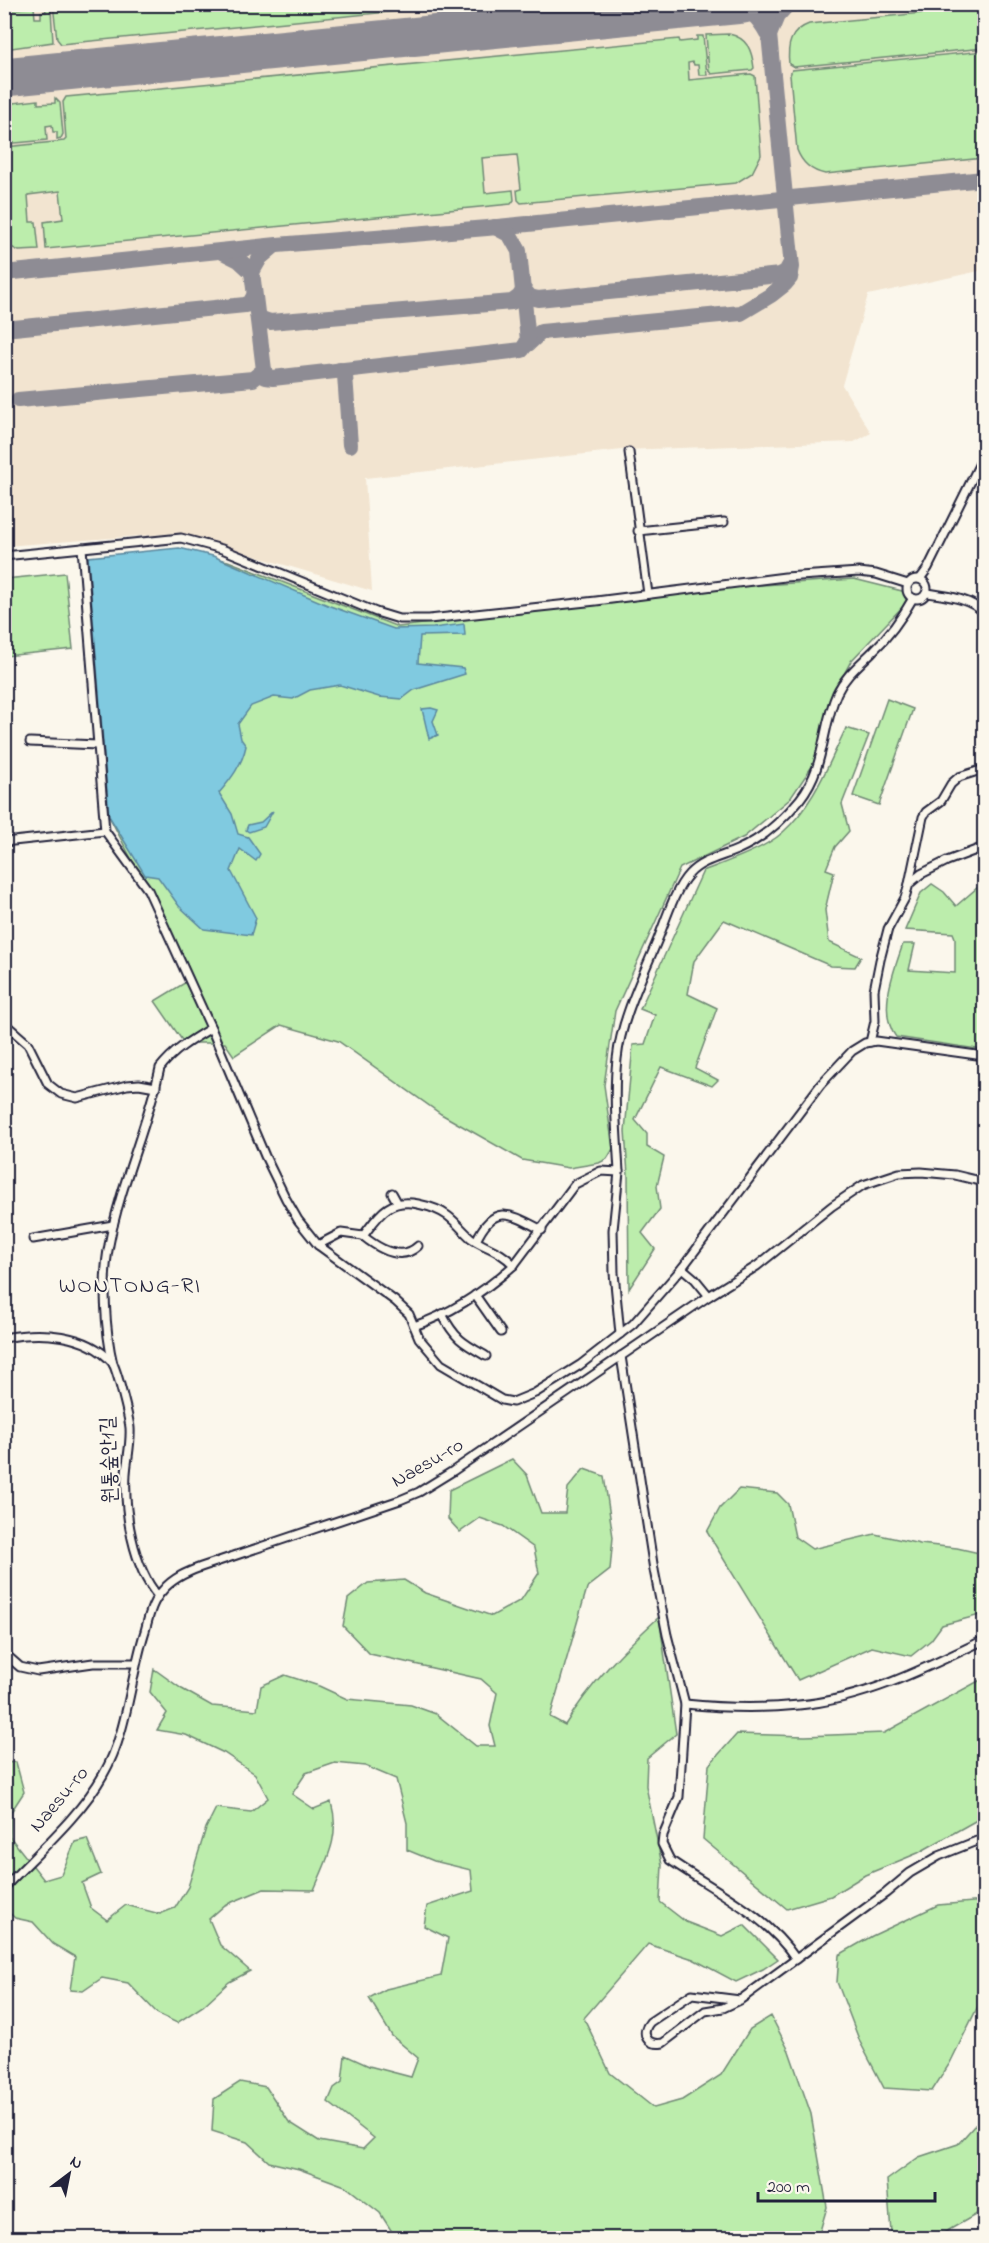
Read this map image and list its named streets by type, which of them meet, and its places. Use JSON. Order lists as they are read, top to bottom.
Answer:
{
  "streets": {
    "street": ["원통숲안1길", "Naesu-ro"]
  },
  "crossings": [
    ["원통숲안1길", "Naesu-ro"]
  ],
  "districts": ["WONTONG-RI"],
  "scale_bar": "200 m",
  "north": "top right"
}
